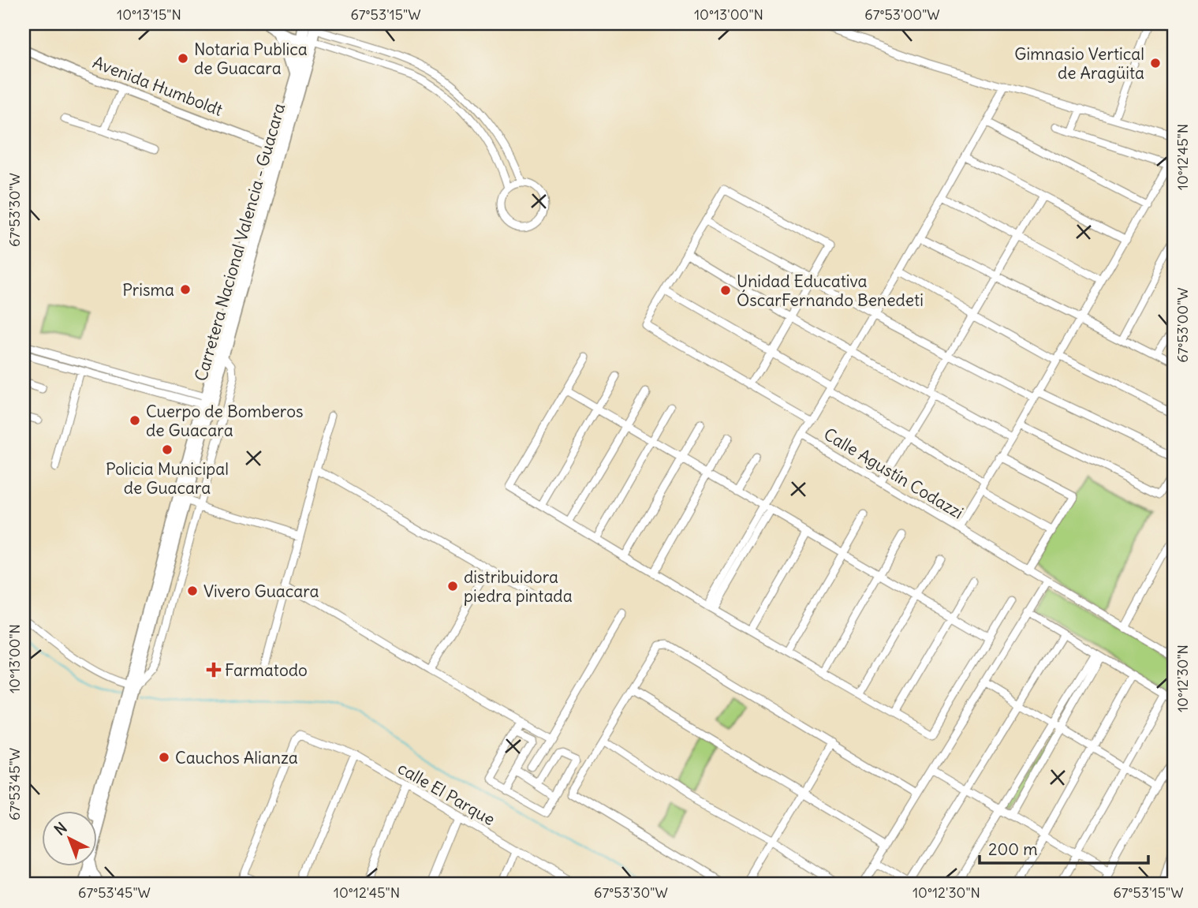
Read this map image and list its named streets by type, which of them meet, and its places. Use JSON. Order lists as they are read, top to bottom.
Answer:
{
  "streets": {
    "main road": ["Carretera Nacional Valencia - Guacara"],
    "street": ["Avenida Humboldt", "Calle Agustín Codazzi", "calle El Parque"]
  },
  "crossings": [
    ["Avenida Humboldt", "Carretera Nacional Valencia - Guacara"]
  ],
  "places": {
    "other": [
      "Notaria Publica de Guacara",
      "Gimnasio Vertical de Aragüita",
      "Prisma",
      "Unidad Educativa ÓscarFernando Benedeti",
      "Cuerpo de Bomberos de Guacara",
      "Policia Municipal de Guacara",
      "distribuidora piedra pintada",
      "Vivero Guacara",
      "Cauchos Alianza"
    ],
    "health": ["Farmatodo"]
  },
  "scale_bar": "200 m",
  "north": "top left",
  "coordinates": [
    "10°13'15\"N",
    "67°53'15\"W",
    "10°13'00\"N",
    "67°53'00\"W",
    "10°12'45\"N",
    "67°53'30\"W",
    "10°12'30\"N",
    "67°53'45\"W"
  ]
}
